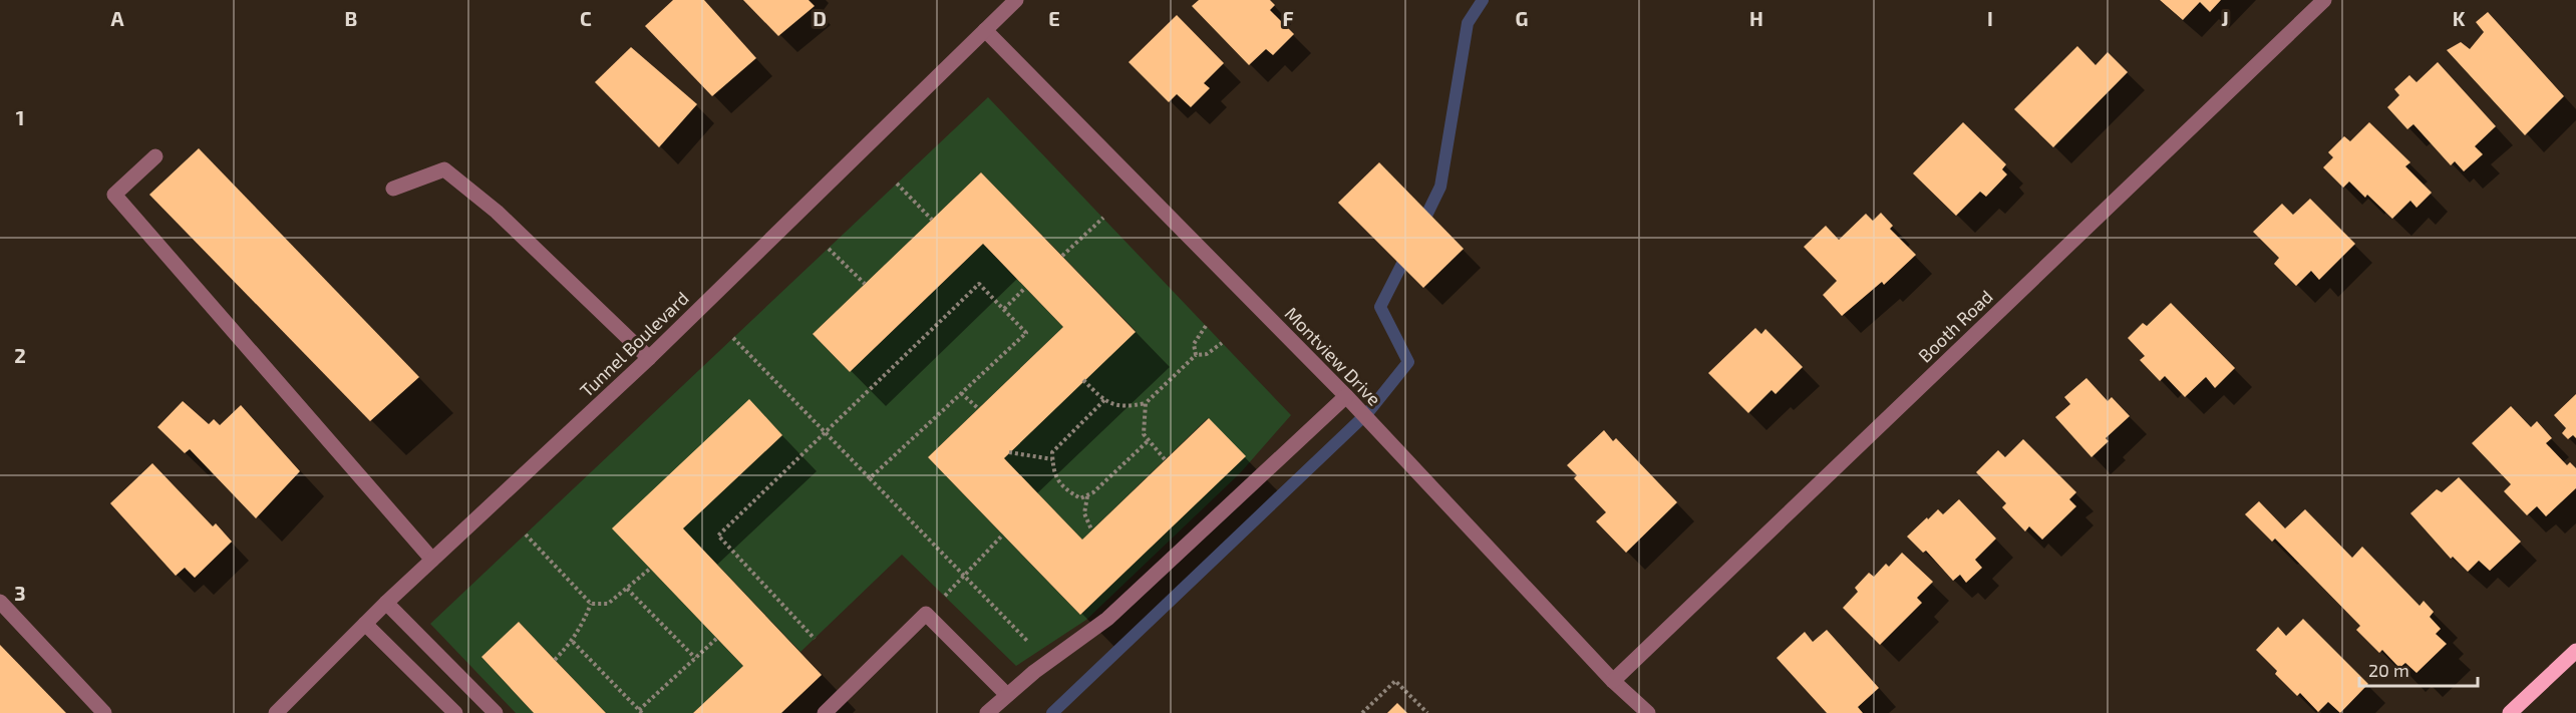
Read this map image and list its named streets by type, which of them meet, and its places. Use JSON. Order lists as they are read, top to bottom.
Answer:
{
  "streets": {
    "street": ["Booth Road", "Tunnel Boulevard", "Montview Drive"]
  },
  "crossings": [
    ["Booth Road", "Montview Drive"],
    ["Tunnel Boulevard", "Montview Drive"]
  ],
  "scale_bar": "20 m",
  "grid": {
    "columns": [
      "A",
      "B",
      "C",
      "D",
      "E",
      "F",
      "G",
      "H",
      "I",
      "J",
      "K"
    ],
    "rows": ["1", "2", "3"]
  }
}
